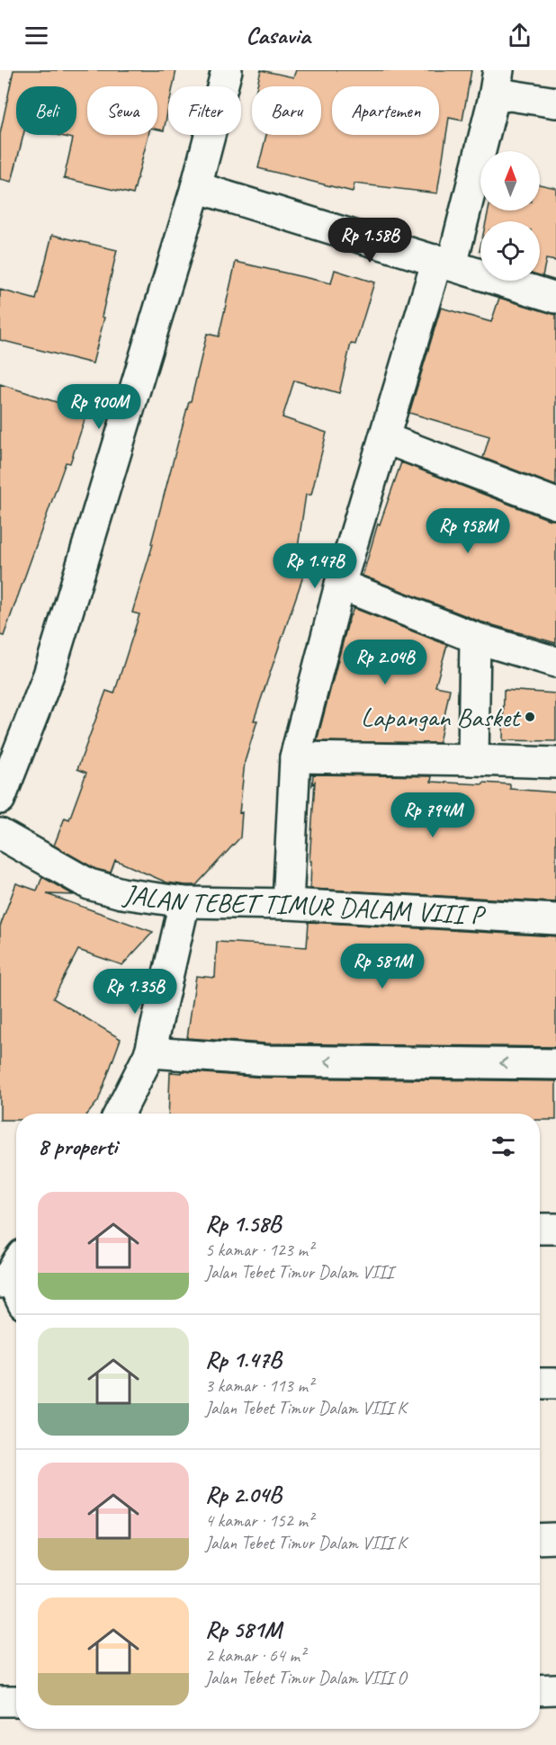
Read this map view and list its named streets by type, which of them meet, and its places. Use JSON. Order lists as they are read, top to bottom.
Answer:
{
  "streets": {
    "street": ["JALAN TEBET TIMUR DALAM VIII P"]
  },
  "places": ["Lapangan Basket"],
  "north": "top",
  "page": {
    "header": "Casavia",
    "chip": [
      "Beli",
      "Sewa",
      "Filter",
      "Baru",
      "Apartemen"
    ],
    "price": [
      "Rp 1.58B",
      "Rp 900M",
      "Rp 958M",
      "Rp 1.47B",
      "Rp 2.04B",
      "Rp 794M",
      "Rp 581M",
      "Rp 1.35B"
    ],
    "heading": "8 properti",
    "list": [
      {
        "name": "Rp 1.58B",
        "note": "5 kamar · 123 m² · Jalan Tebet Timur Dalam VIII"
      },
      {
        "name": "Rp 1.47B",
        "note": "3 kamar · 113 m² · Jalan Tebet Timur Dalam VIII K"
      },
      {
        "name": "Rp 2.04B",
        "note": "4 kamar · 152 m² · Jalan Tebet Timur Dalam VIII K"
      },
      {
        "name": "Rp 581M",
        "note": "2 kamar · 64 m² · Jalan Tebet Timur Dalam VIII O"
      }
    ]
  }
}
